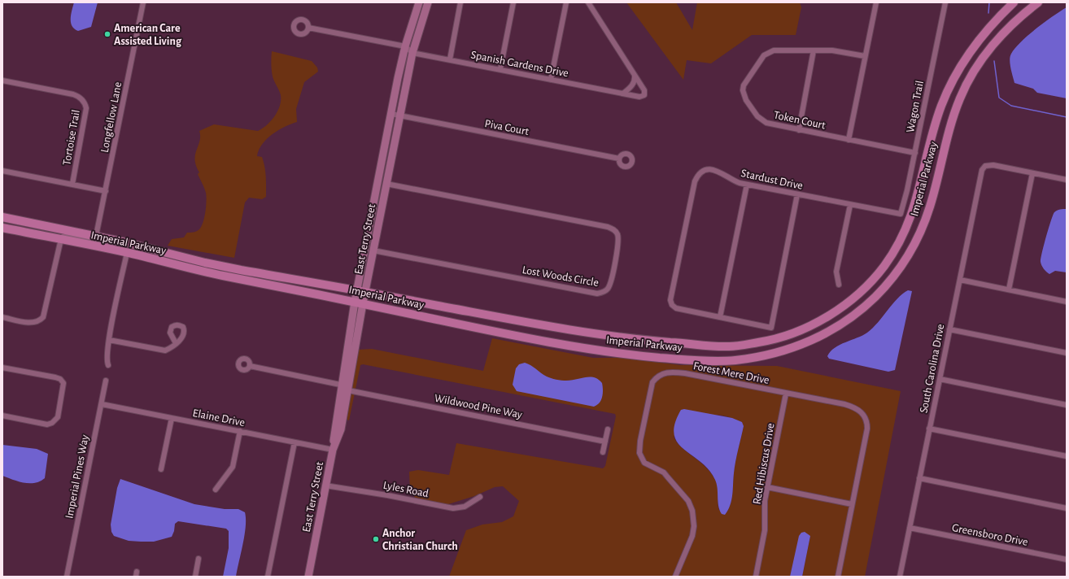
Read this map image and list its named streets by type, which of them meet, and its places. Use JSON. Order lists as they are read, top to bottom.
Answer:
{
  "streets": {
    "main road": ["Imperial Parkway"],
    "street": [
      "Spanish Gardens Drive",
      "Wagon Trail",
      "Longfellow Lane",
      "Token Court",
      "Piva Court",
      "Tortoise Trail",
      "Stardust Drive",
      "East Terry Street",
      "Lost Woods Circle",
      "South Carolina Drive",
      "Forest Mere Drive",
      "Wildwood Pine Way",
      "Elaine Drive",
      "Red Hibiscus Drive",
      "Imperial Pines Way",
      "Lyles Road",
      "Greensboro Drive"
    ]
  },
  "crossings": [
    ["Spanish Gardens Drive", "East Terry Street"],
    ["Wagon Trail", "Token Court"],
    ["Wagon Trail", "Stardust Drive"],
    ["Longfellow Lane", "Imperial Parkway"],
    ["Piva Court", "East Terry Street"],
    ["Imperial Parkway", "East Terry Street"],
    ["East Terry Street", "Lost Woods Circle"],
    ["East Terry Street", "Wildwood Pine Way"],
    ["East Terry Street", "Elaine Drive"],
    ["East Terry Street", "Lyles Road"],
    ["South Carolina Drive", "Greensboro Drive"],
    ["Forest Mere Drive", "Red Hibiscus Drive"],
    ["Elaine Drive", "Imperial Pines Way"]
  ],
  "places": ["American Care Assisted Living", "Anchor Christian Church"]
}
